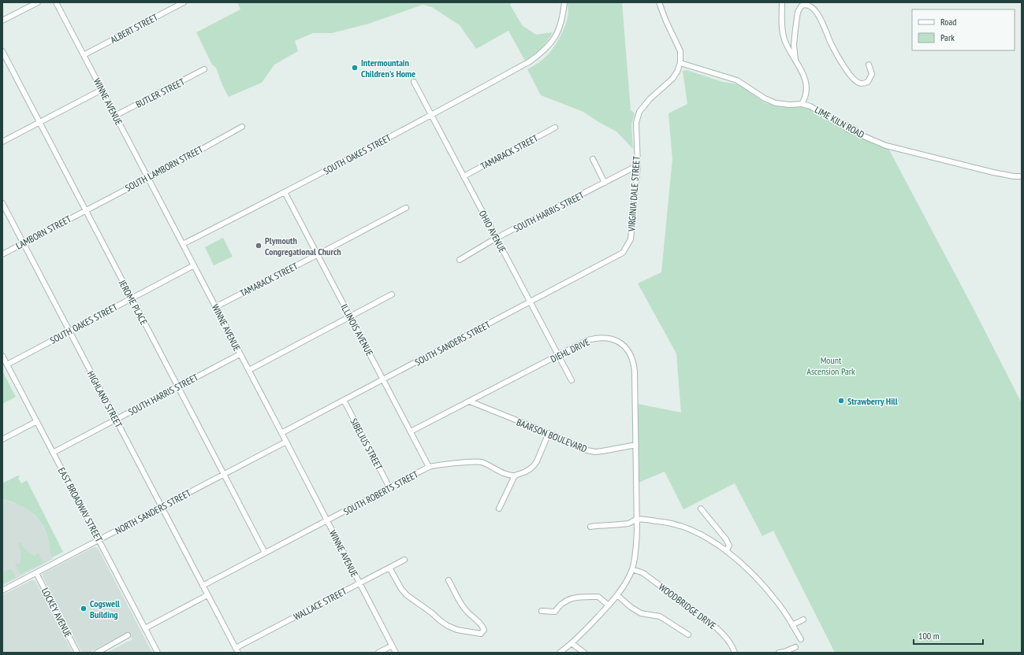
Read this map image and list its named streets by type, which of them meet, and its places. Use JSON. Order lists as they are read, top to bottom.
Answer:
{
  "streets": {
    "street": [
      "ALBERT STREET",
      "BUTLER STREET",
      "WINNE AVENUE",
      "LIME KILN ROAD",
      "TAMARACK STREET",
      "SOUTH OAKES STREET",
      "SOUTH LAMBORN STREET",
      "VIRGINIA DALE STREET",
      "SOUTH HARRIS STREET",
      "OHIO AVENUE",
      "LAMBORN STREET",
      "JEROME PLACE",
      "ILLINOIS AVENUE",
      "SOUTH SANDERS STREET",
      "DIEHL DRIVE",
      "HIGHLAND STREET",
      "BAARSON BOULEVARD",
      "SIBELIUS STREET",
      "SOUTH ROBERTS STREET",
      "EAST BROADWAY STREET",
      "NORTH SANDERS STREET",
      "WALLACE STREET",
      "WOODBRIDGE DRIVE",
      "LOCKEY AVENUE"
    ]
  },
  "crossings": [
    ["ALBERT STREET", "WINNE AVENUE"],
    ["BUTLER STREET", "WINNE AVENUE"],
    ["WINNE AVENUE", "TAMARACK STREET"],
    ["WINNE AVENUE", "SOUTH OAKES STREET"],
    ["WINNE AVENUE", "SOUTH LAMBORN STREET"],
    ["WINNE AVENUE", "SOUTH HARRIS STREET"],
    ["WINNE AVENUE", "SOUTH SANDERS STREET"],
    ["WINNE AVENUE", "SOUTH ROBERTS STREET"],
    ["WINNE AVENUE", "NORTH SANDERS STREET"],
    ["WINNE AVENUE", "WALLACE STREET"],
    ["LIME KILN ROAD", "VIRGINIA DALE STREET"],
    ["TAMARACK STREET", "OHIO AVENUE"],
    ["TAMARACK STREET", "ILLINOIS AVENUE"],
    ["SOUTH OAKES STREET", "OHIO AVENUE"],
    ["SOUTH OAKES STREET", "JEROME PLACE"],
    ["SOUTH OAKES STREET", "ILLINOIS AVENUE"],
    ["SOUTH OAKES STREET", "HIGHLAND STREET"],
    ["SOUTH OAKES STREET", "EAST BROADWAY STREET"],
    ["SOUTH LAMBORN STREET", "LAMBORN STREET"],
    ["SOUTH LAMBORN STREET", "JEROME PLACE"],
    ["VIRGINIA DALE STREET", "SOUTH HARRIS STREET"],
    ["VIRGINIA DALE STREET", "SOUTH SANDERS STREET"],
    ["SOUTH HARRIS STREET", "OHIO AVENUE"],
    ["SOUTH HARRIS STREET", "JEROME PLACE"],
    ["SOUTH HARRIS STREET", "HIGHLAND STREET"],
    ["SOUTH HARRIS STREET", "EAST BROADWAY STREET"],
    ["OHIO AVENUE", "SOUTH SANDERS STREET"],
    ["OHIO AVENUE", "DIEHL DRIVE"],
    ["LAMBORN STREET", "JEROME PLACE"],
    ["LAMBORN STREET", "HIGHLAND STREET"],
    ["JEROME PLACE", "SOUTH ROBERTS STREET"],
    ["JEROME PLACE", "NORTH SANDERS STREET"],
    ["ILLINOIS AVENUE", "SOUTH SANDERS STREET"],
    ["ILLINOIS AVENUE", "DIEHL DRIVE"],
    ["ILLINOIS AVENUE", "SOUTH ROBERTS STREET"],
    ["SOUTH SANDERS STREET", "SIBELIUS STREET"],
    ["DIEHL DRIVE", "BAARSON BOULEVARD"],
    ["DIEHL DRIVE", "WOODBRIDGE DRIVE"],
    ["HIGHLAND STREET", "SOUTH ROBERTS STREET"],
    ["HIGHLAND STREET", "NORTH SANDERS STREET"],
    ["HIGHLAND STREET", "WALLACE STREET"],
    ["SIBELIUS STREET", "SOUTH ROBERTS STREET"],
    ["EAST BROADWAY STREET", "NORTH SANDERS STREET"],
    ["NORTH SANDERS STREET", "LOCKEY AVENUE"]
  ],
  "parks": ["Mount Ascension Park"],
  "places": [
    "Intermountain Children's Home",
    "Plymouth Congregational Church",
    "Strawberry Hill",
    "Cogswell Building"
  ],
  "legend": ["Road", "Park"],
  "scale_bar": "100 m"
}
